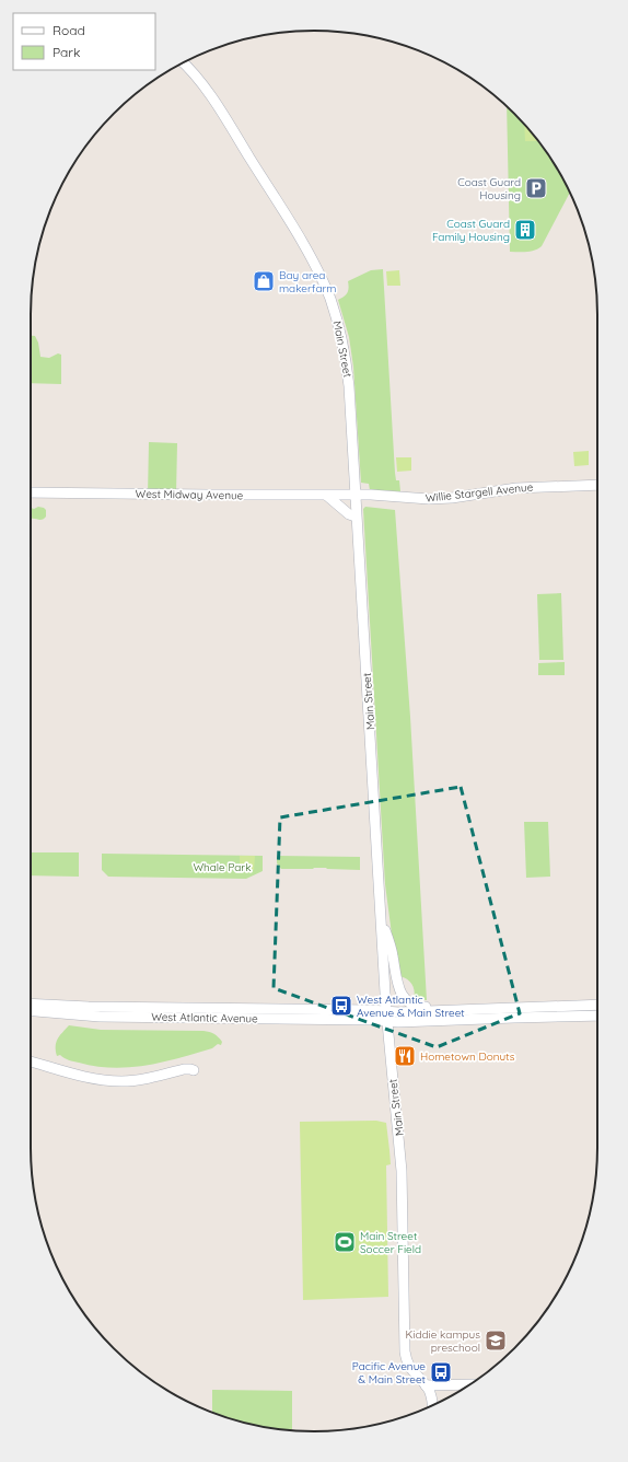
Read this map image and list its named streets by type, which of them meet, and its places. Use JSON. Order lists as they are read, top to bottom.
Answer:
{
  "streets": {
    "street": [
      "Main Street",
      "Willie Stargell Avenue",
      "West Midway Avenue",
      "West Atlantic Avenue"
    ]
  },
  "crossings": [
    ["Main Street", "Willie Stargell Avenue"],
    ["Main Street", "West Midway Avenue"],
    ["Main Street", "West Atlantic Avenue"],
    ["Willie Stargell Avenue", "West Midway Avenue"]
  ],
  "parks": ["Whale Park"],
  "places": {
    "parking": ["Coast Guard Housing"],
    "building": ["Coast Guard Family Housing"],
    "shop": ["Bay area makerfarm"],
    "bus stop": ["West Atlantic Avenue & Main Street", "Pacific Avenue & Main Street"],
    "restaurant": ["Hometown Donuts"],
    "sports": ["Main Street Soccer Field"],
    "school or university": ["Kiddie kampus preschool"]
  },
  "legend": ["Road", "Park"]
}
